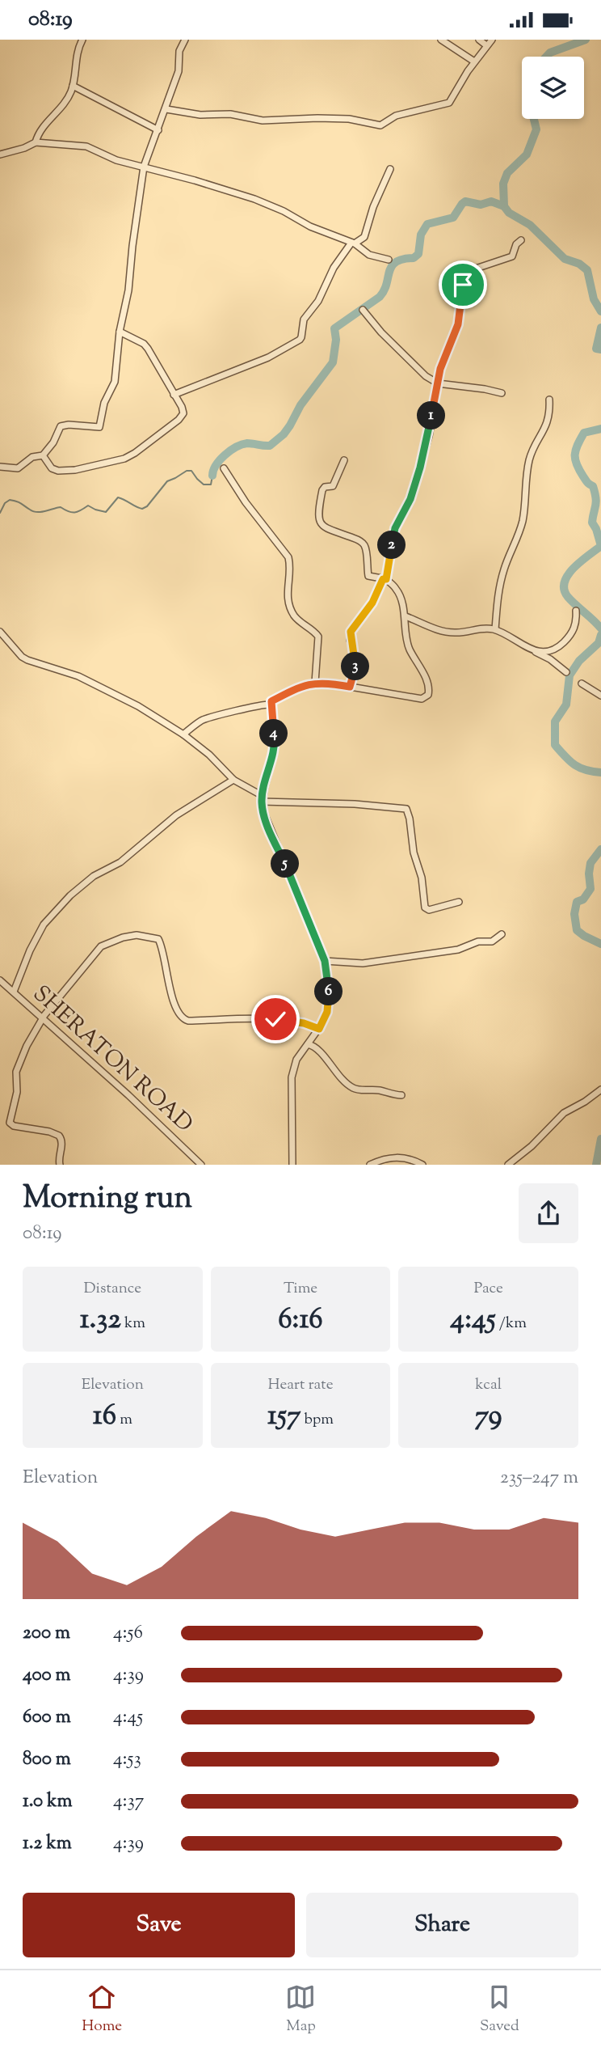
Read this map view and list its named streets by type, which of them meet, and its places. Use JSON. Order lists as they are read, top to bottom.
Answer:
{
  "streets": {
    "street": ["SHERATON ROAD"]
  },
  "page": {
    "status": "08:19",
    "pins": [
      "1",
      "2",
      "3",
      "4",
      "5",
      "6"
    ],
    "heading": ["Morning run", "08:19"],
    "stats": [
      ["Distance", "1.32 km"],
      ["Time", "6:16"],
      ["Pace", "4:45 /km"],
      ["Elevation", "16 m"],
      ["Heart rate", "157 bpm"],
      ["kcal", "79"]
    ],
    "chart": ["Elevation", "235–247 m"],
    "list": [
      {
        "name": "200 m",
        "note": "4:56"
      },
      {
        "name": "400 m",
        "note": "4:39"
      },
      {
        "name": "600 m",
        "note": "4:45"
      },
      {
        "name": "800 m",
        "note": "4:53"
      },
      {
        "name": "1.0 km",
        "note": "4:37"
      },
      {
        "name": "1.2 km",
        "note": "4:39"
      }
    ],
    "buttons": ["Save", "Share"],
    "tabs": ["Home", "Map", "Saved"]
  }
}
